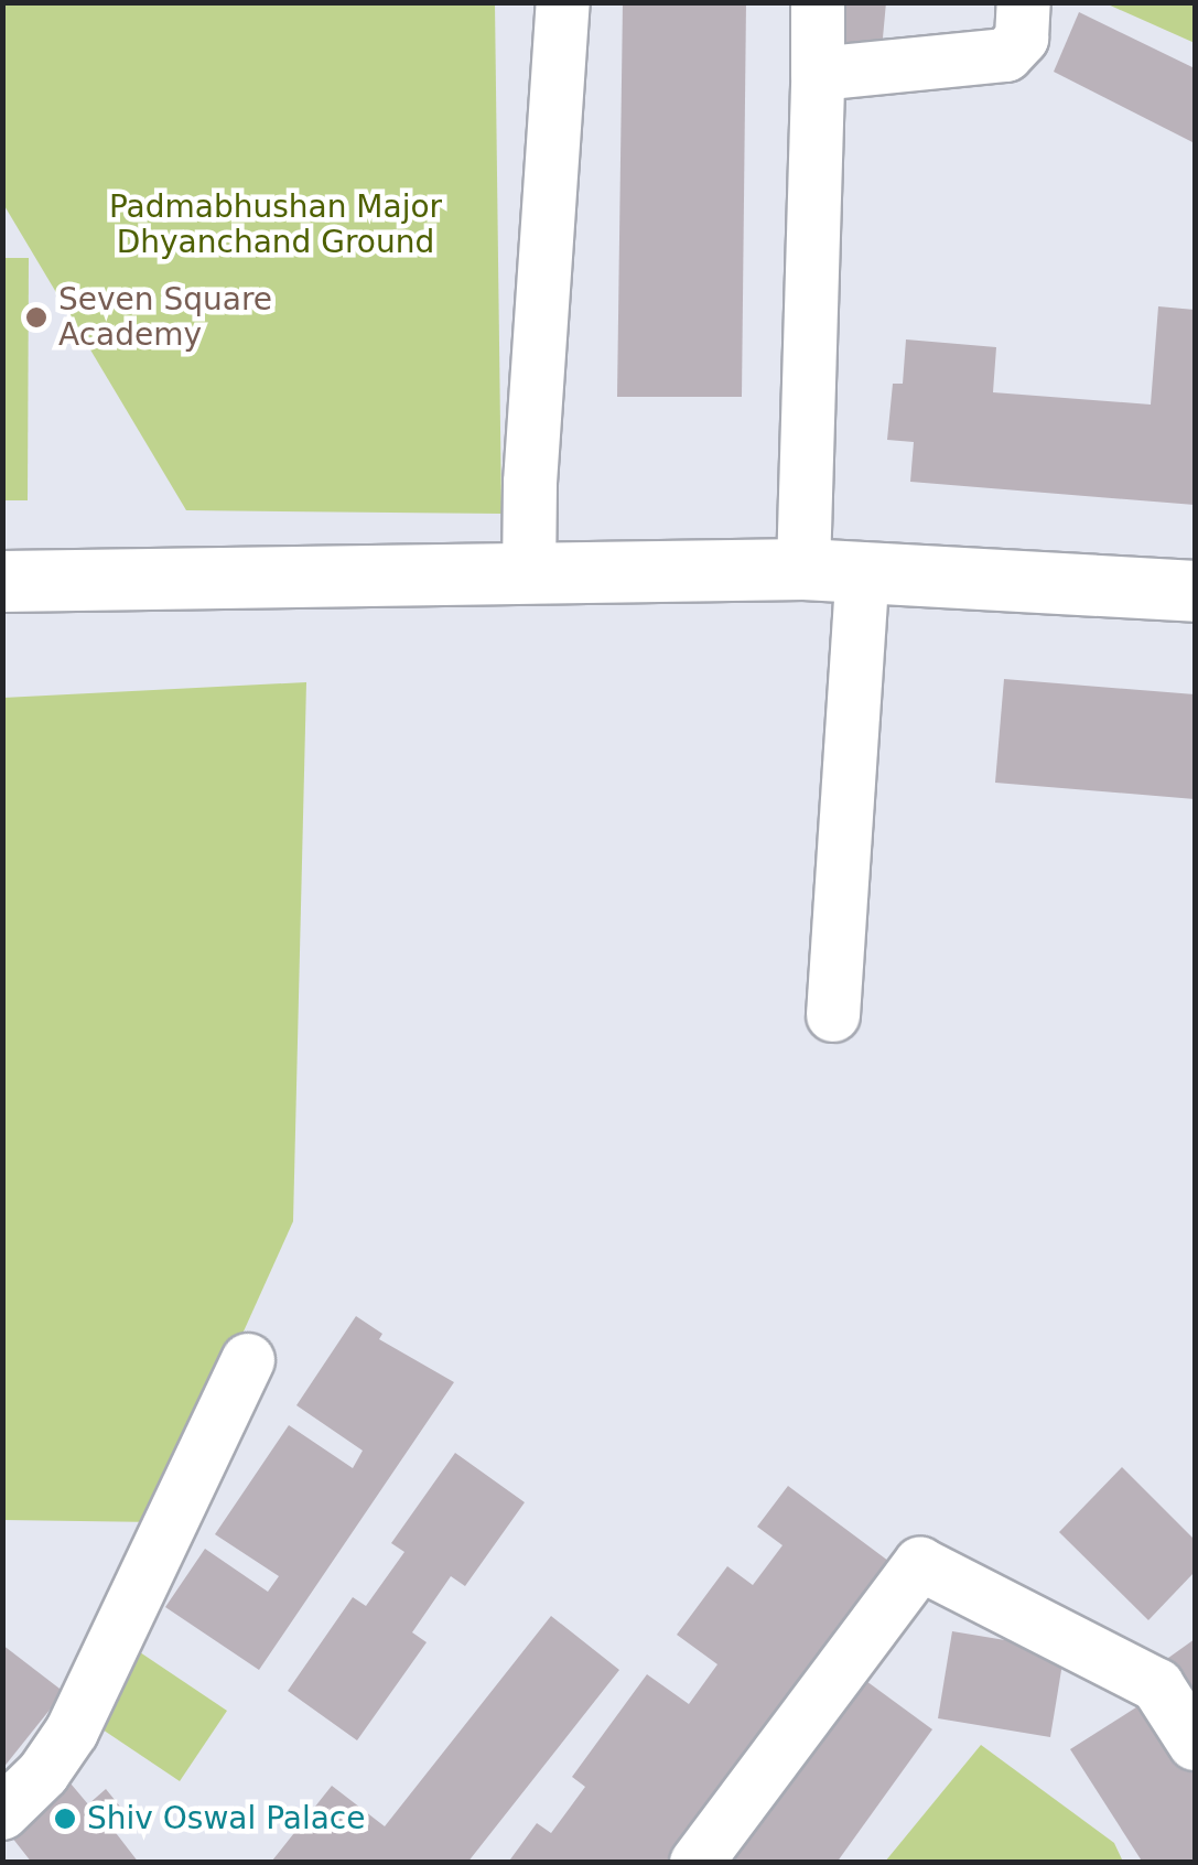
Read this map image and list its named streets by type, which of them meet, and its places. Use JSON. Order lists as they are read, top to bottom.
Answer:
{
  "parks": ["Padmabhushan Major Dhyanchand Ground"],
  "places": ["Seven Square Academy", "Shiv Oswal Palace"]
}
